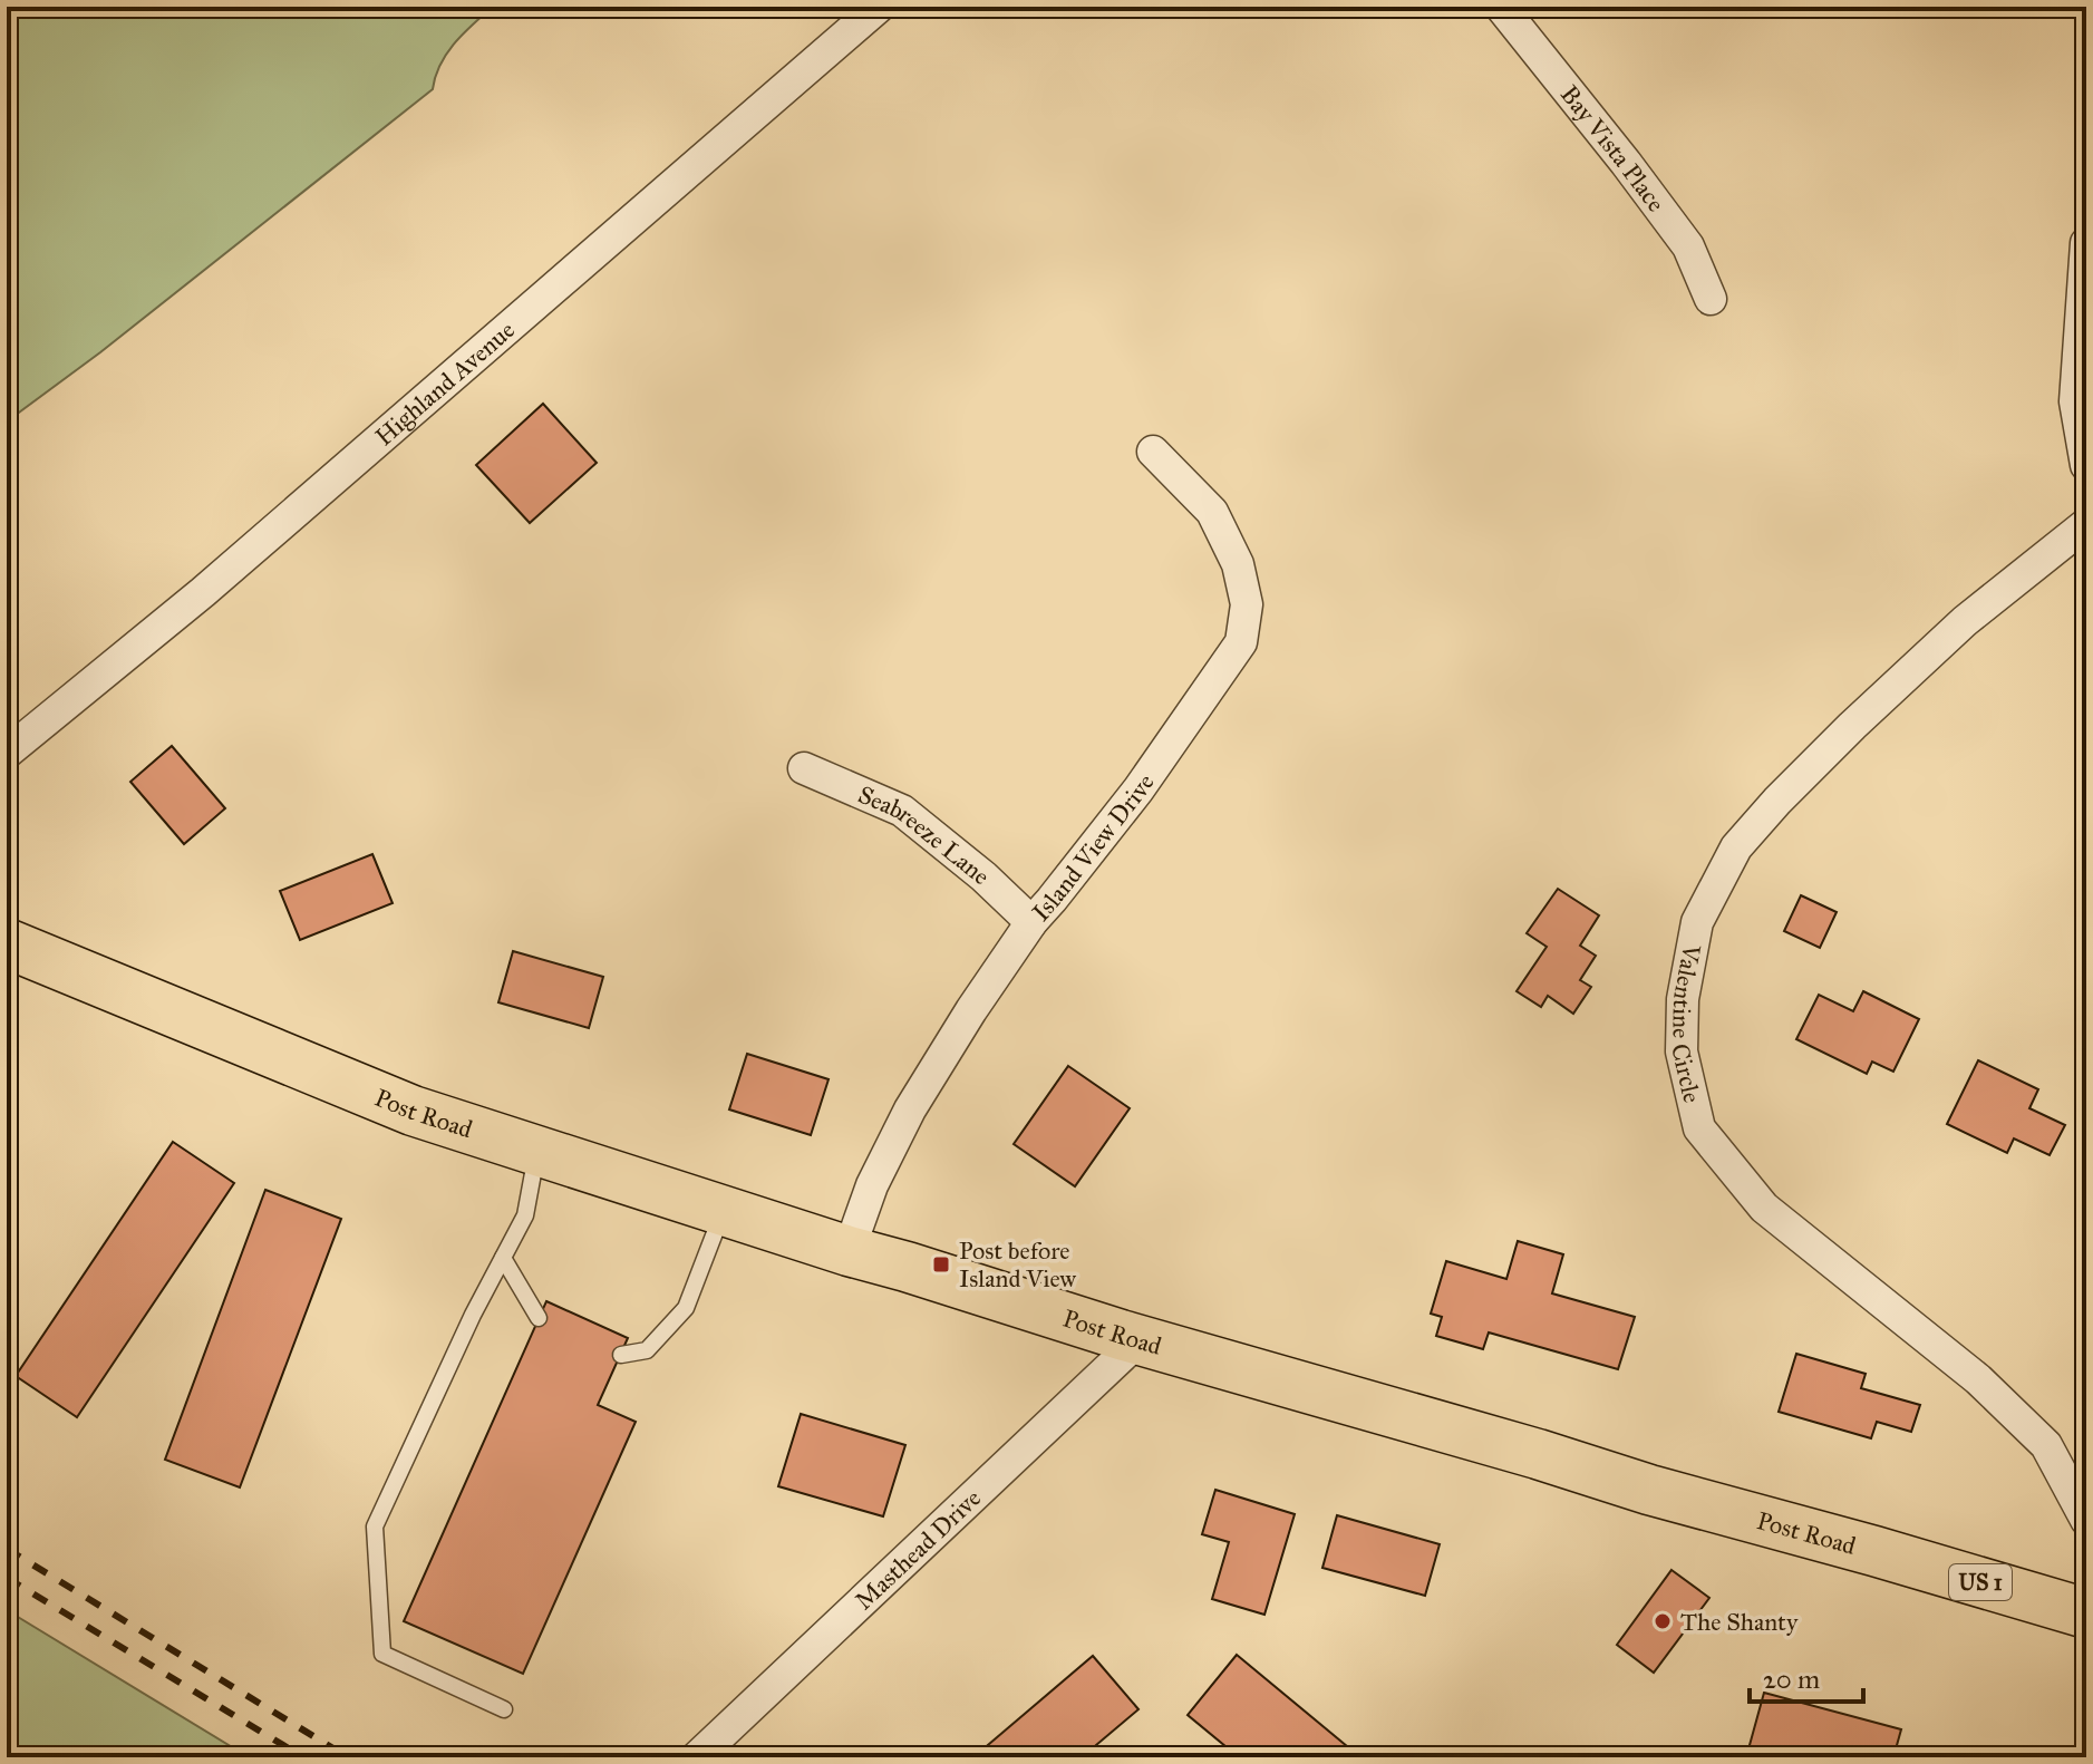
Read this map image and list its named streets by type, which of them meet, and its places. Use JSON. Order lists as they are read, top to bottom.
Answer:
{
  "streets": {
    "main road": ["Post Road", "US 1"],
    "street": [
      "Bay Vista Place",
      "Highland Avenue",
      "Seabreeze Lane",
      "Island View Drive",
      "Valentine Circle",
      "Masthead Drive"
    ]
  },
  "crossings": [
    ["Seabreeze Lane", "Island View Drive"],
    ["Island View Drive", "Post Road"],
    ["Post Road", "Masthead Drive"]
  ],
  "places": {
    "transit": ["Post before Island View"],
    "other": ["The Shanty"]
  },
  "scale_bar": "20 m"
}
